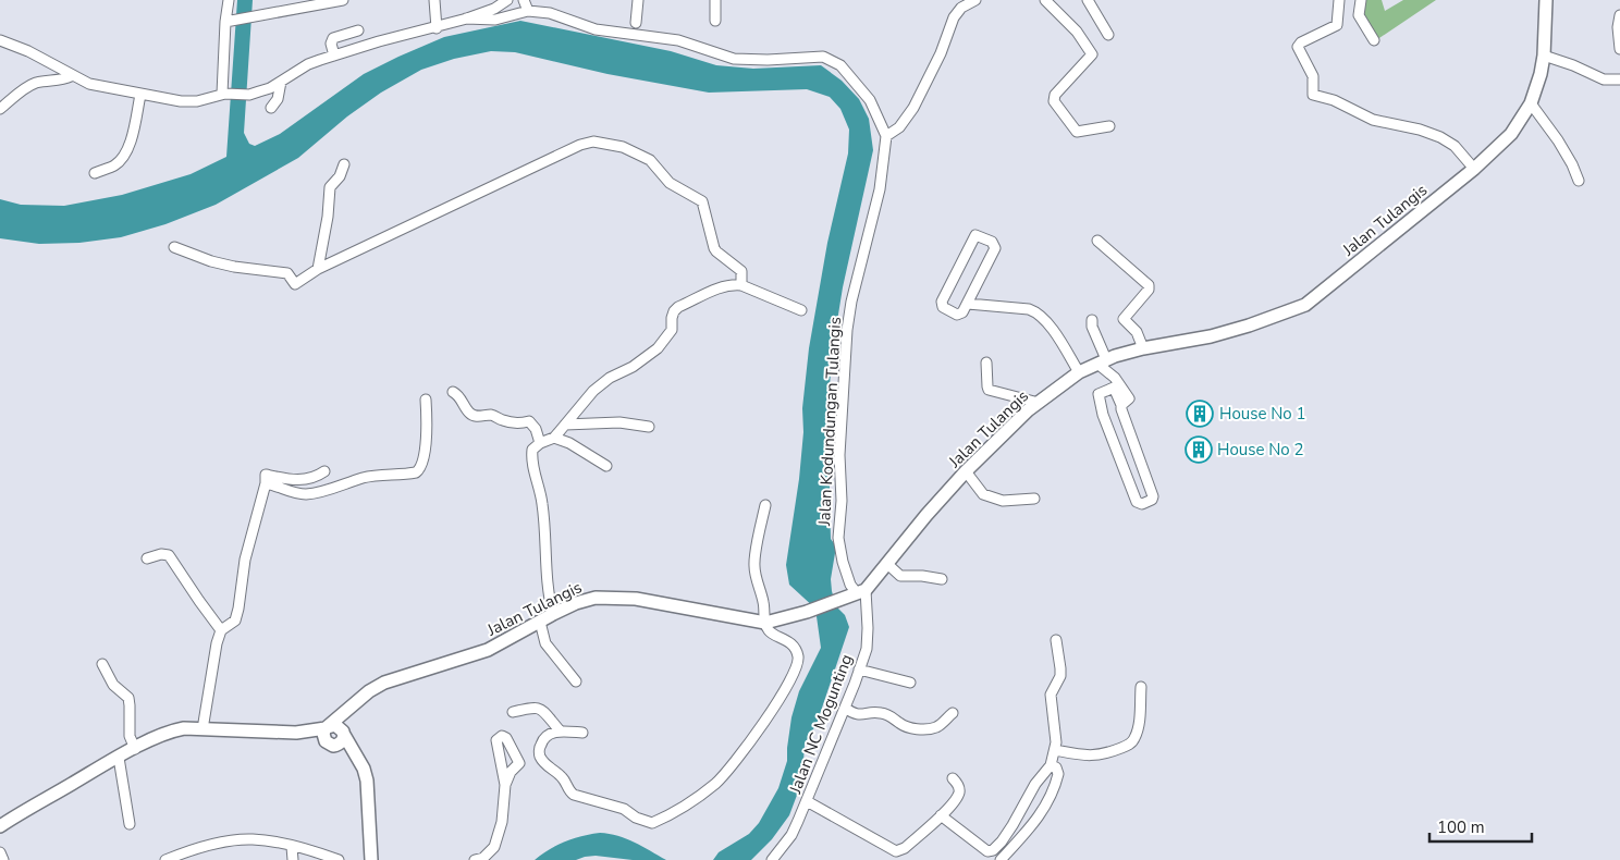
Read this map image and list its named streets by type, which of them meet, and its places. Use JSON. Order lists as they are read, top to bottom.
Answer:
{
  "streets": {
    "main road": ["Jalan Tulangis"],
    "street": ["Jalan Kodundungan Tulangis", "Jalan NC Mogunting"]
  },
  "crossings": [
    ["Jalan Tulangis", "Jalan Kodundungan Tulangis"],
    ["Jalan Tulangis", "Jalan NC Mogunting"],
    ["Jalan Kodundungan Tulangis", "Jalan NC Mogunting"]
  ],
  "places": {
    "building": ["House No 1", "House No 2"]
  },
  "scale_bar": "100 m"
}
